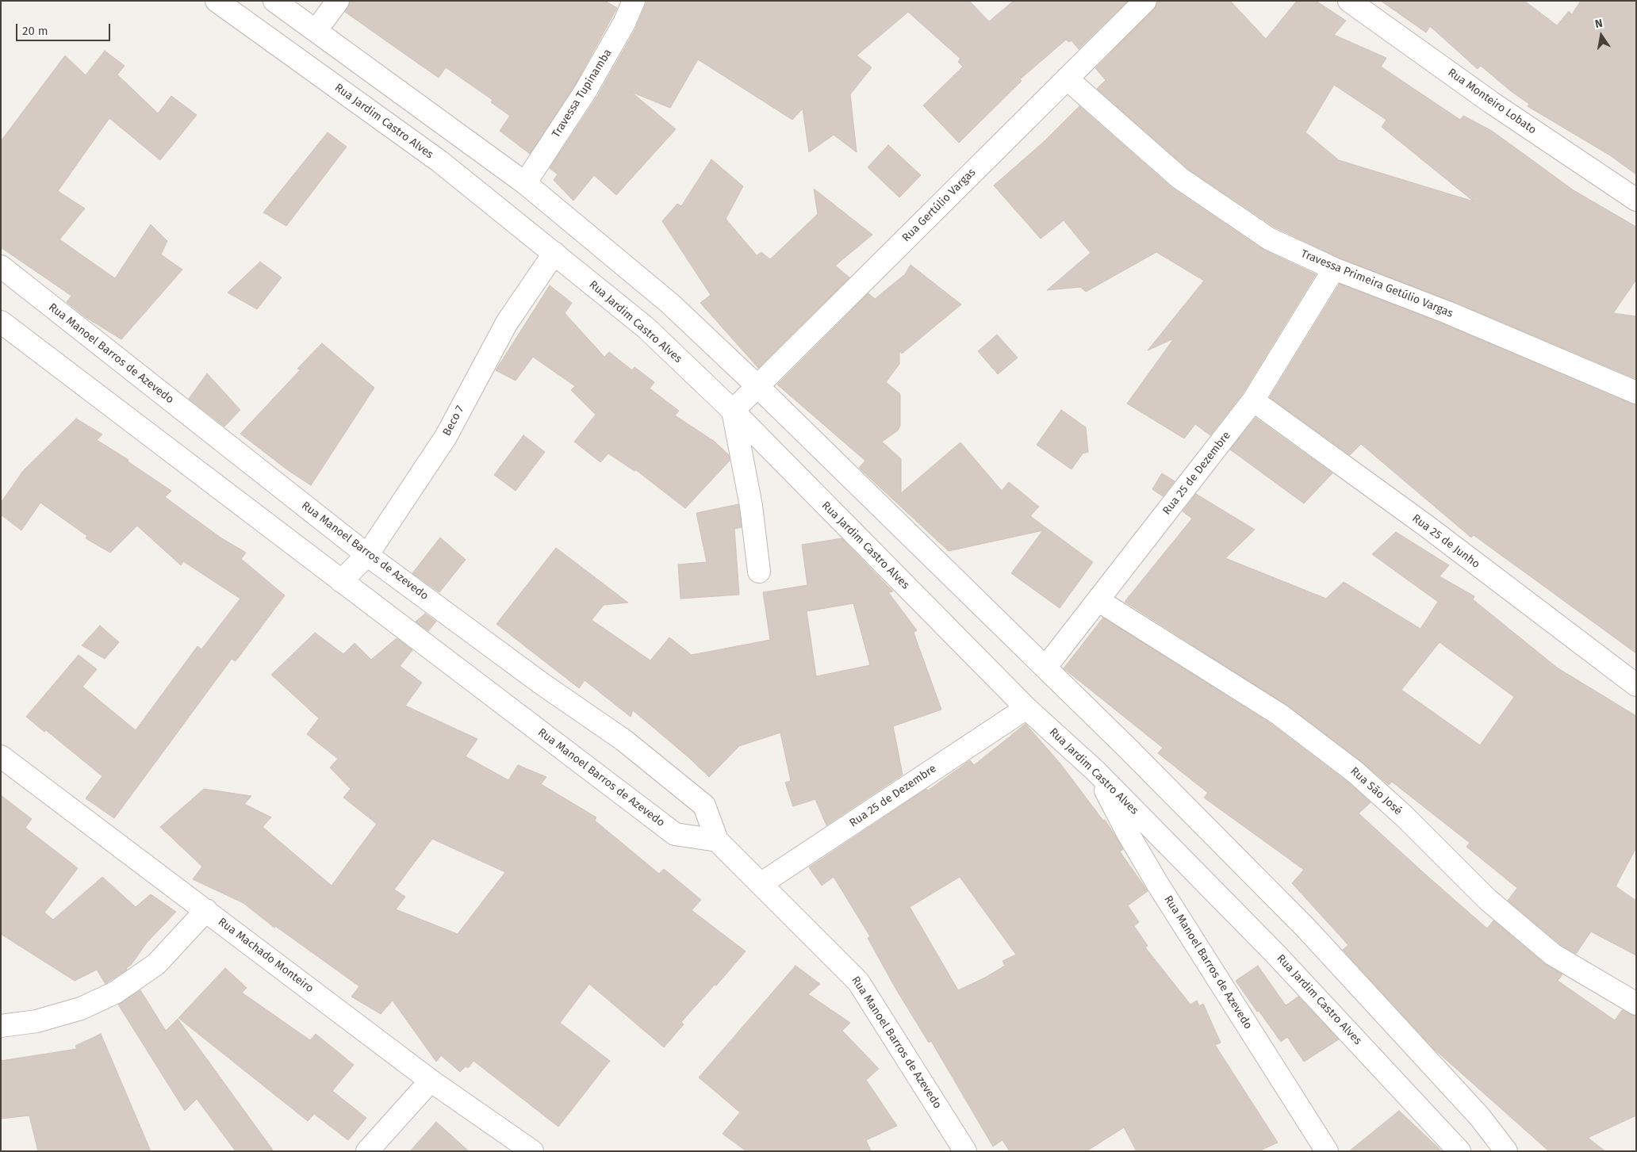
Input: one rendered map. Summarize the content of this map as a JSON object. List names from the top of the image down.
{
  "streets": {
    "street": [
      "Travessa Tupinamba",
      "Rua Monteiro Lobato",
      "Rua Jardim Castro Alves",
      "Rua Gertúlio Vargas",
      "Travessa Primeira Getúlio Vargas",
      "Rua Manoel Barros de Azevedo",
      "Beco 7",
      "Rua 25 de Dezembre",
      "Rua 25 de Junho",
      "Rua São José",
      "Rua Machado Monteiro"
    ]
  },
  "crossings": [
    ["Rua Jardim Castro Alves", "Rua Gertúlio Vargas"],
    ["Rua Jardim Castro Alves", "Rua Manoel Barros de Azevedo"],
    ["Rua Jardim Castro Alves", "Beco 7"],
    ["Rua Jardim Castro Alves", "Rua 25 de Dezembre"],
    ["Rua Gertúlio Vargas", "Travessa Primeira Getúlio Vargas"],
    ["Travessa Primeira Getúlio Vargas", "Rua 25 de Dezembre"],
    ["Rua Manoel Barros de Azevedo", "Beco 7"],
    ["Rua Manoel Barros de Azevedo", "Rua 25 de Dezembre"],
    ["Rua 25 de Dezembre", "Rua 25 de Junho"],
    ["Rua 25 de Dezembre", "Rua São José"]
  ],
  "scale_bar": "20 m",
  "north": "top"
}
